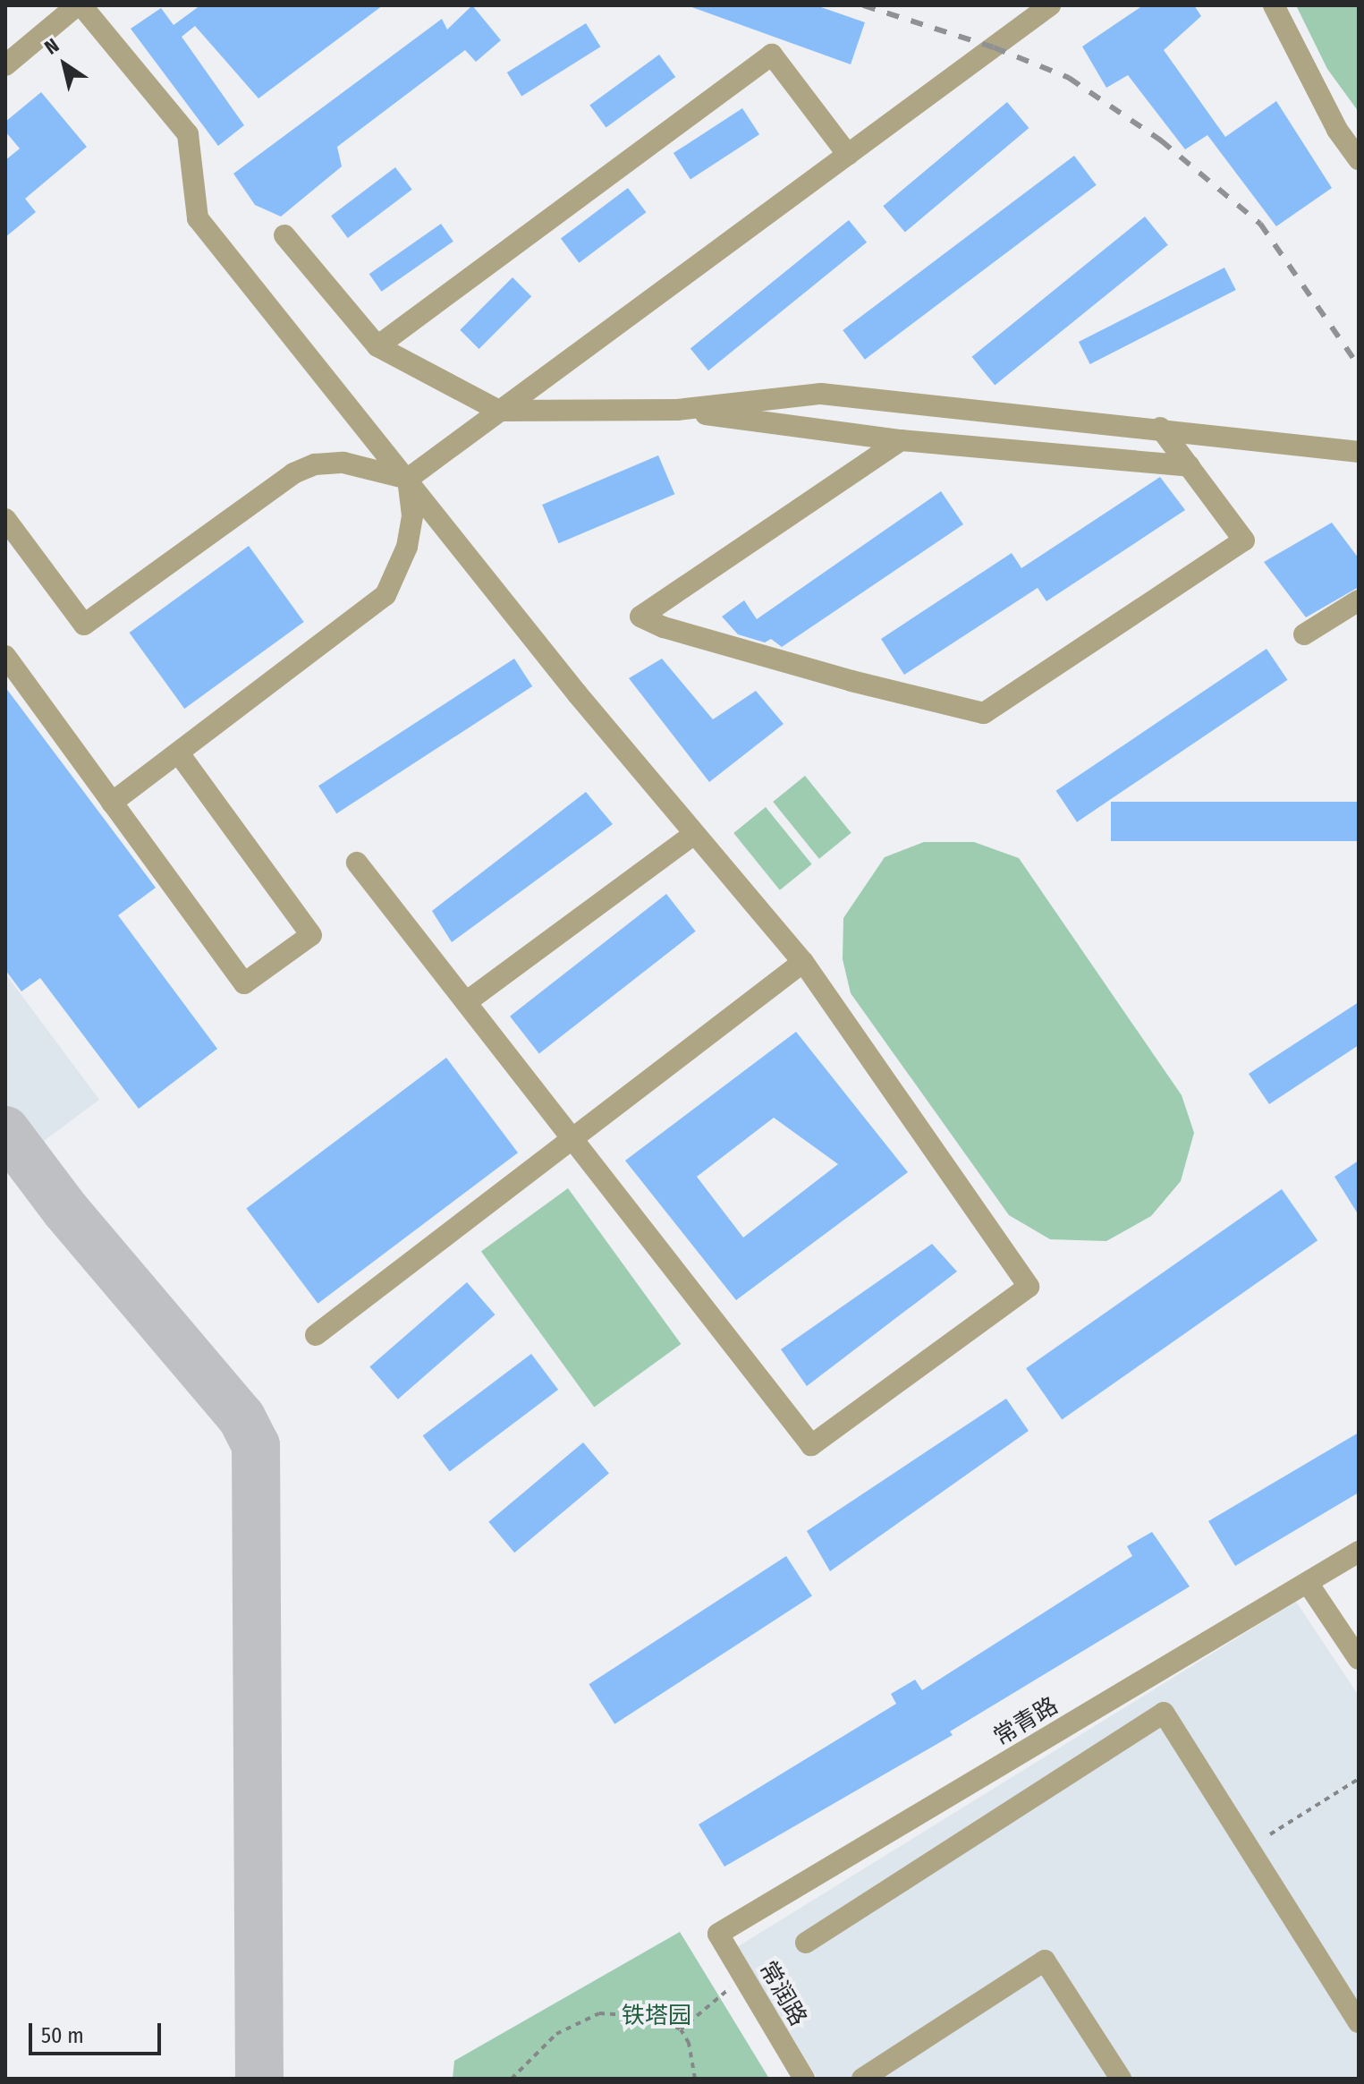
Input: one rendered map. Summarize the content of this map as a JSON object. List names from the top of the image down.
{
  "streets": {
    "street": ["常青路", "常润路"]
  },
  "crossings": [
    ["常青路", "常润路"]
  ],
  "parks": ["铁塔园"],
  "scale_bar": "50 m",
  "north": "top left"
}
